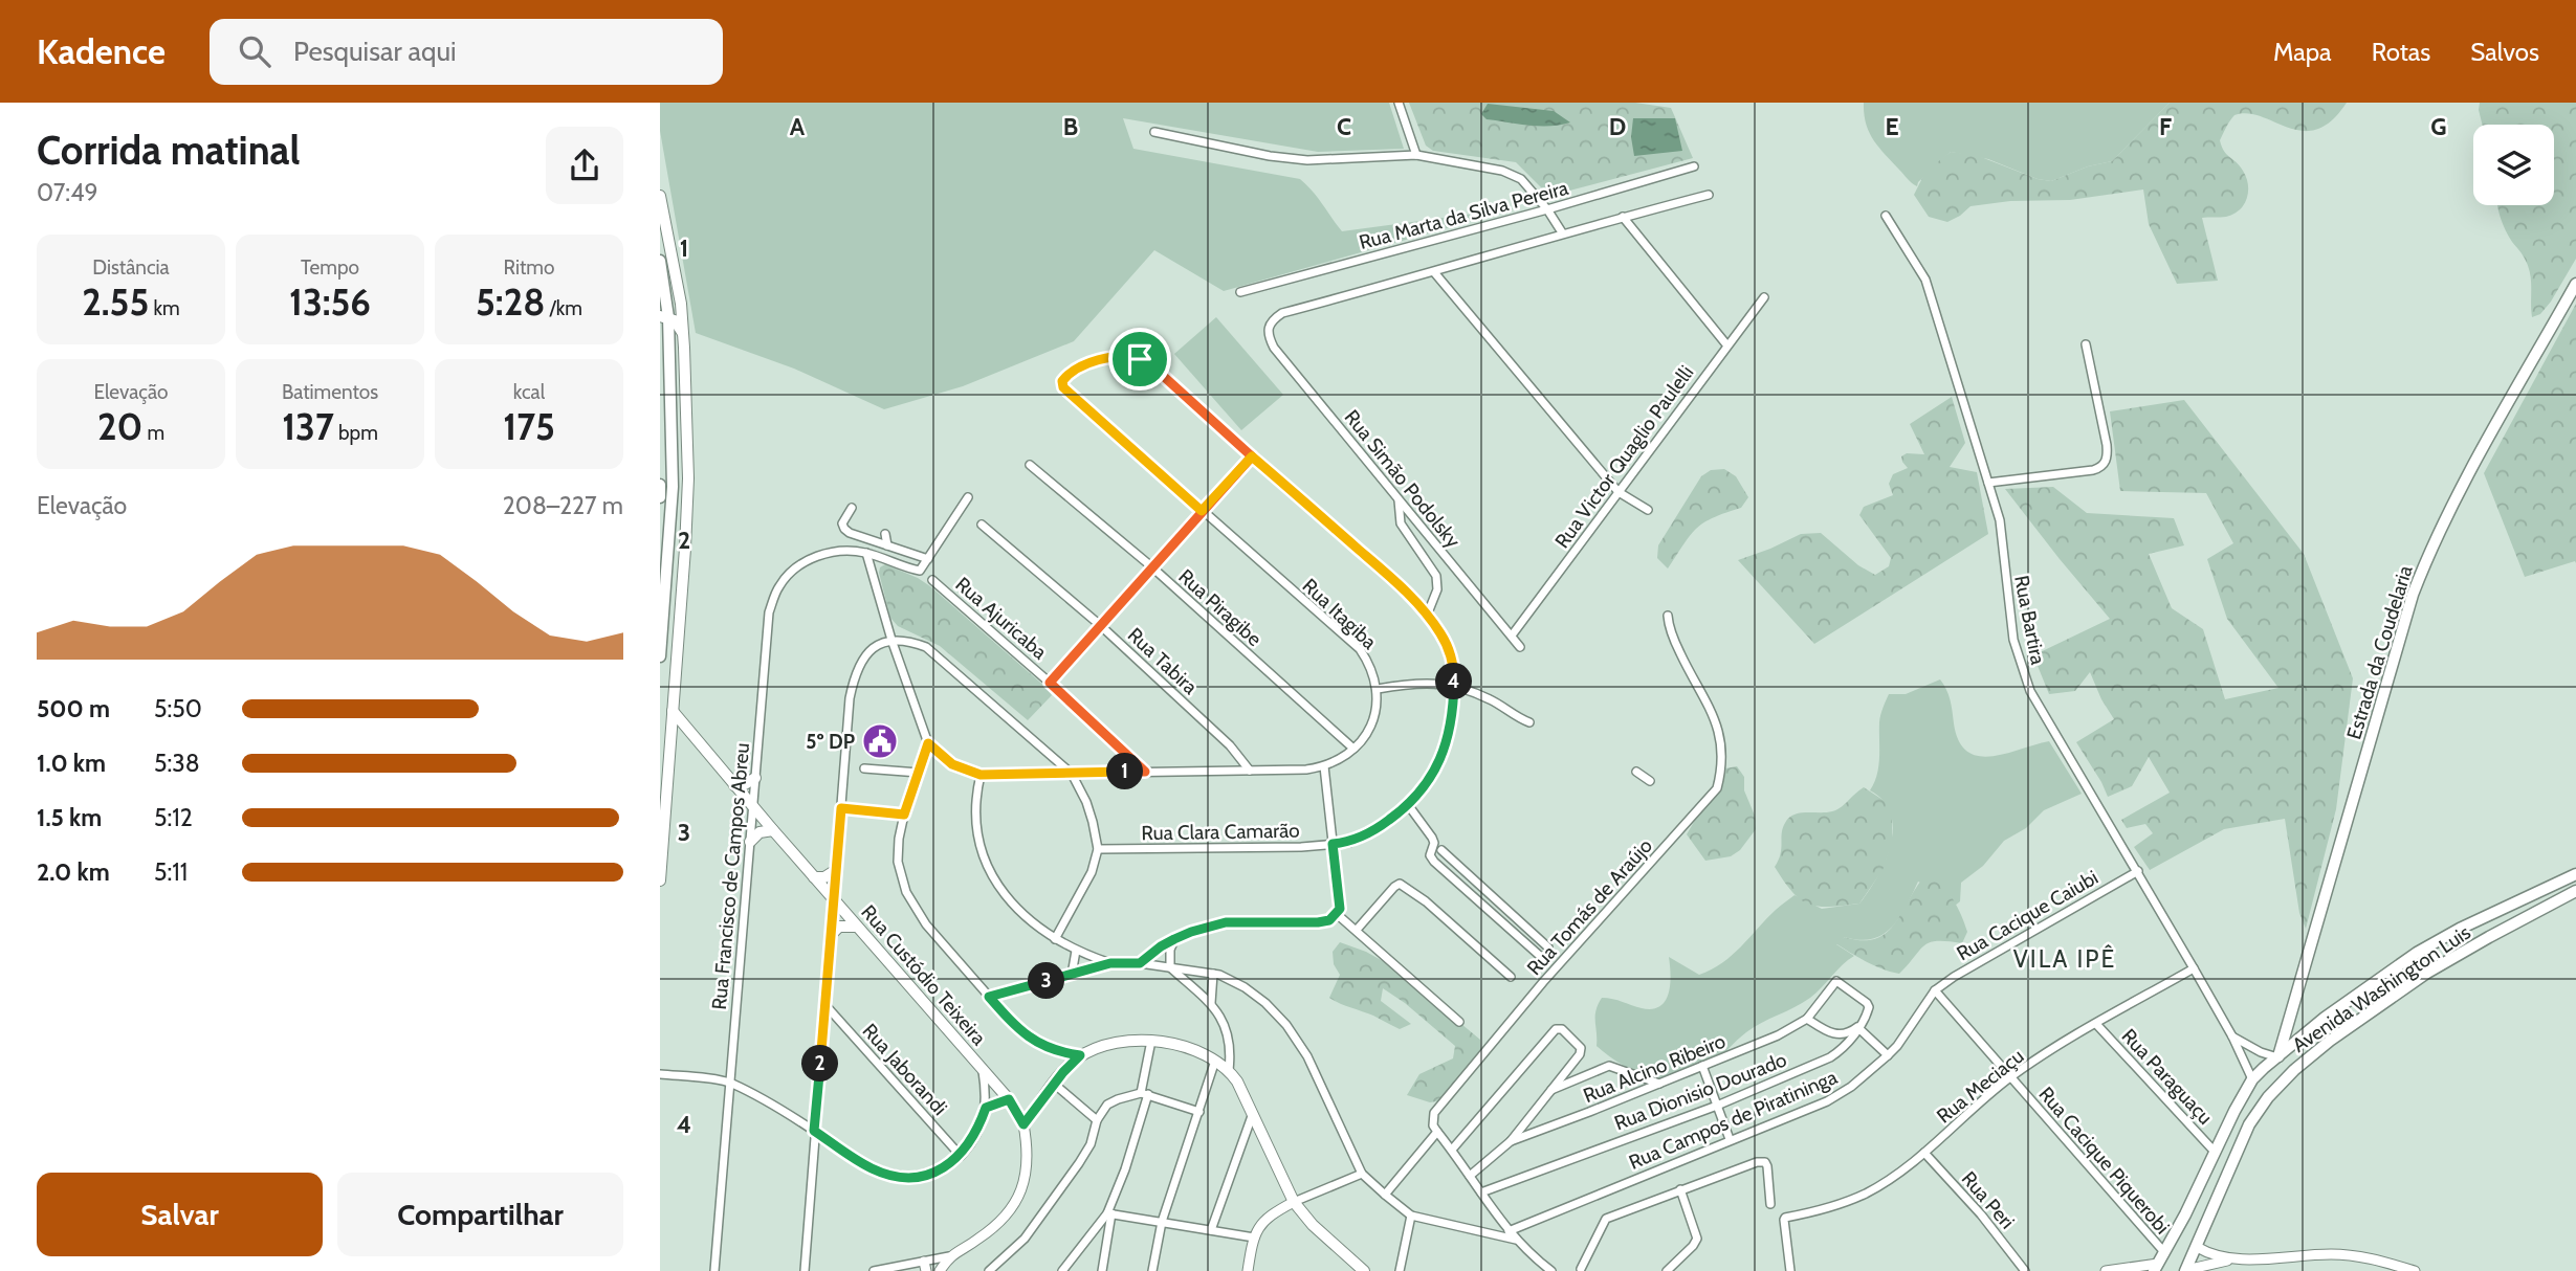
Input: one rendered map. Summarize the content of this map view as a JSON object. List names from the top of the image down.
{
  "streets": {
    "main road": ["Estrada da Coudelaria", "Rua Custódio Teixeira", "Avenida Washington Luis"],
    "street": [
      "Rua Marta da Silva Pereira",
      "Rua Victor Quaglio Paulelli",
      "Rua Simão Podolsky",
      "Rua Piragibe",
      "Rua Itagiba",
      "Rua Ajuricaba",
      "Rua Bartira",
      "Rua Tabira",
      "Rua Clara Camarão",
      "Rua Francisco de Campos Abreu",
      "Rua Tomás de Araújo",
      "Rua Cacique Caiubi",
      "Rua Alcino Ribeiro",
      "Rua Jaborandi",
      "Rua Paraguaçu",
      "Rua Meciaçu",
      "Rua Dionisio Dourado",
      "Rua Campos de Piratininga",
      "Rua Cacique Piquerobi",
      "Rua Peri"
    ]
  },
  "crossings": [
    ["Rua Victor Quaglio Paulelli", "Rua Simão Podolsky"],
    ["Rua Itagiba", "Rua Clara Camarão"],
    ["Rua Bartira", "Rua Cacique Caiubi"],
    ["Rua Bartira", "Avenida Washington Luis"],
    ["Rua Bartira", "Rua Meciaçu"],
    ["Estrada da Coudelaria", "Avenida Washington Luis"],
    ["Rua Francisco de Campos Abreu", "Rua Custódio Teixeira"],
    ["Rua Cacique Caiubi", "Rua Campos de Piratininga"],
    ["Rua Cacique Caiubi", "Rua Cacique Piquerobi"],
    ["Avenida Washington Luis", "Rua Paraguaçu"],
    ["Avenida Washington Luis", "Rua Cacique Piquerobi"],
    ["Rua Alcino Ribeiro", "Rua Dionisio Dourado"],
    ["Rua Paraguaçu", "Rua Meciaçu"],
    ["Rua Meciaçu", "Rua Cacique Piquerobi"],
    ["Rua Meciaçu", "Rua Peri"],
    ["Rua Campos de Piratininga", "Rua Cacique Piquerobi"]
  ],
  "districts": ["VILA IPÊ"],
  "places": {
    "public building": ["5º DP"]
  },
  "page": {
    "header": "Kadence",
    "search": "Pesquisar aqui",
    "nav": ["Mapa", "Rotas", "Salvos"],
    "heading": ["Corrida matinal", "07:49"],
    "stats": [
      ["Distância", "2.55 km"],
      ["Tempo", "13:56"],
      ["Ritmo", "5:28 /km"],
      ["Elevação", "20 m"],
      ["Batimentos", "137 bpm"],
      ["kcal", "175"]
    ],
    "chart": ["Elevação", "208–227 m"],
    "pins": [
      "4",
      "1",
      "3",
      "2"
    ],
    "list": [
      {
        "name": "500 m",
        "note": "5:50"
      },
      {
        "name": "1.0 km",
        "note": "5:38"
      },
      {
        "name": "1.5 km",
        "note": "5:12"
      },
      {
        "name": "2.0 km",
        "note": "5:11"
      }
    ],
    "buttons": ["Salvar", "Compartilhar"]
  },
  "grid": {
    "columns": [
      "A",
      "B",
      "C",
      "D",
      "E",
      "F",
      "G"
    ],
    "rows": [
      "1",
      "2",
      "3",
      "4"
    ]
  }
}
